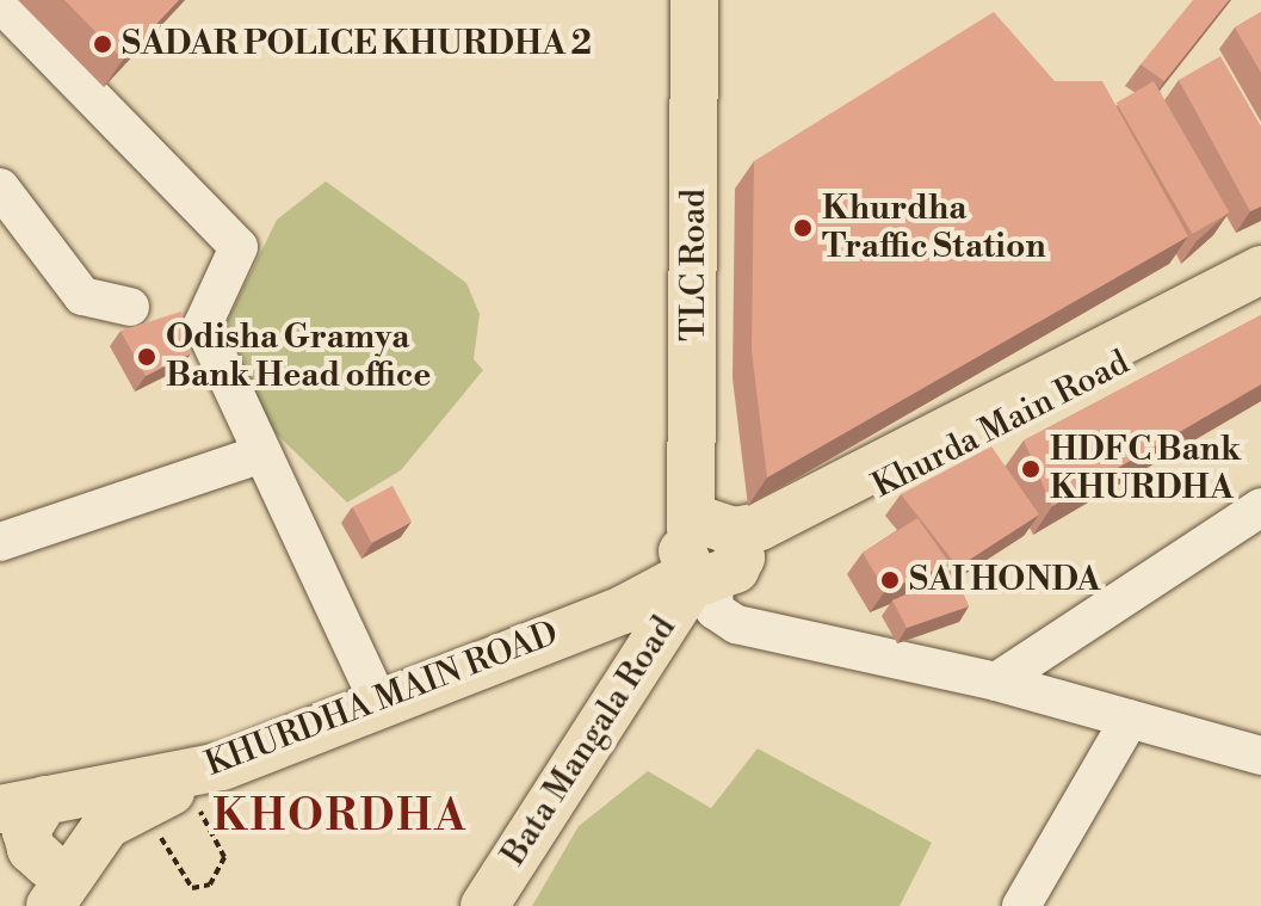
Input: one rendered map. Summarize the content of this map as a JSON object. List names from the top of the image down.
{
  "streets": {
    "main road": [
      "TLC Road",
      "Khurda Main Road",
      "KHURDHA MAIN ROAD",
      "Bata Mangala Road"
    ]
  },
  "crossings": [
    ["TLC Road", "Khurda Main Road"],
    ["TLC Road", "KHURDHA MAIN ROAD"],
    ["TLC Road", "Bata Mangala Road"],
    ["Khurda Main Road", "KHURDHA MAIN ROAD"],
    ["Khurda Main Road", "Bata Mangala Road"],
    ["KHURDHA MAIN ROAD", "Bata Mangala Road"]
  ],
  "districts": ["KHORDHA"],
  "places": [
    "SADAR POLICE KHURDHA 2",
    "Khurdha Traffic Station",
    "Odisha Gramya Bank Head office",
    "HDFC Bank KHURDHA",
    "SAI HONDA"
  ]
}
